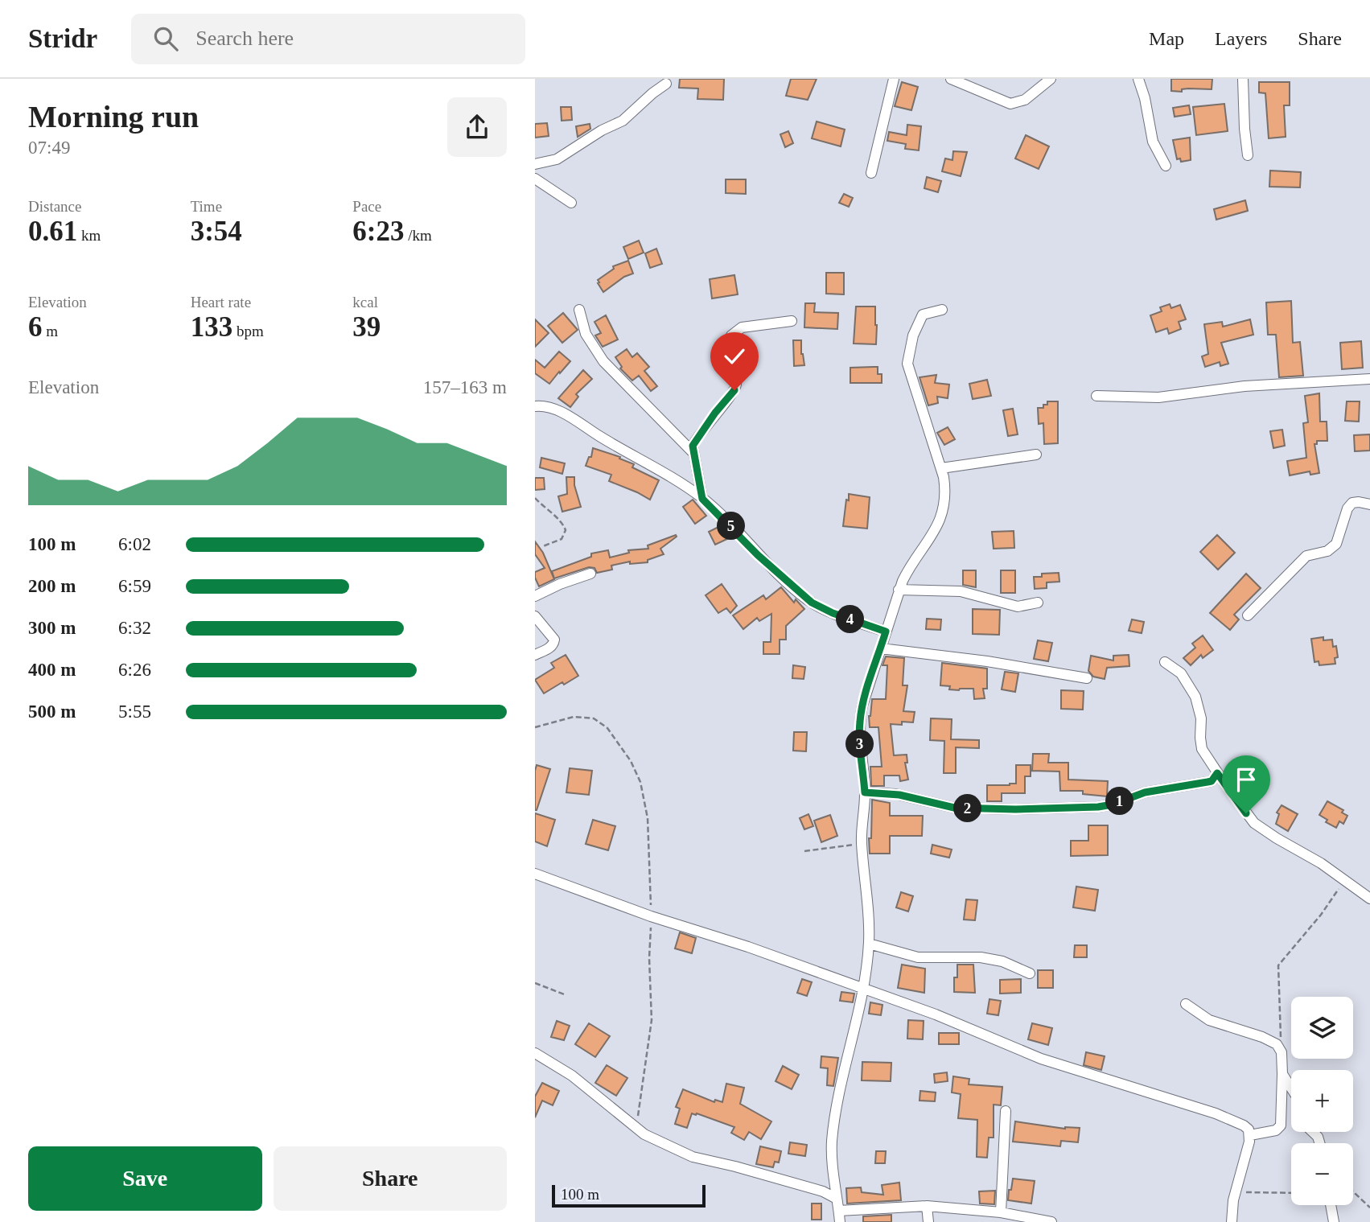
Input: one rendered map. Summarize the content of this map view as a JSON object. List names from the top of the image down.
{
  "scale_bar": "100 m",
  "page": {
    "header": "Stridr",
    "search": "Search here",
    "nav": ["Map", "Layers", "Share"],
    "heading": ["Morning run", "07:49"],
    "stats": [
      ["Distance", "0.61 km"],
      ["Time", "3:54"],
      ["Pace", "6:23 /km"],
      ["Elevation", "6 m"],
      ["Heart rate", "133 bpm"],
      ["kcal", "39"]
    ],
    "chart": ["Elevation", "157–163 m"],
    "pins": [
      "5",
      "4",
      "3",
      "1",
      "2"
    ],
    "list": [
      {
        "name": "100 m",
        "note": "6:02"
      },
      {
        "name": "200 m",
        "note": "6:59"
      },
      {
        "name": "300 m",
        "note": "6:32"
      },
      {
        "name": "400 m",
        "note": "6:26"
      },
      {
        "name": "500 m",
        "note": "5:55"
      }
    ],
    "map_buttons": ["+", "−"],
    "buttons": ["Save", "Share"],
    "scale": "100 m"
  }
}
